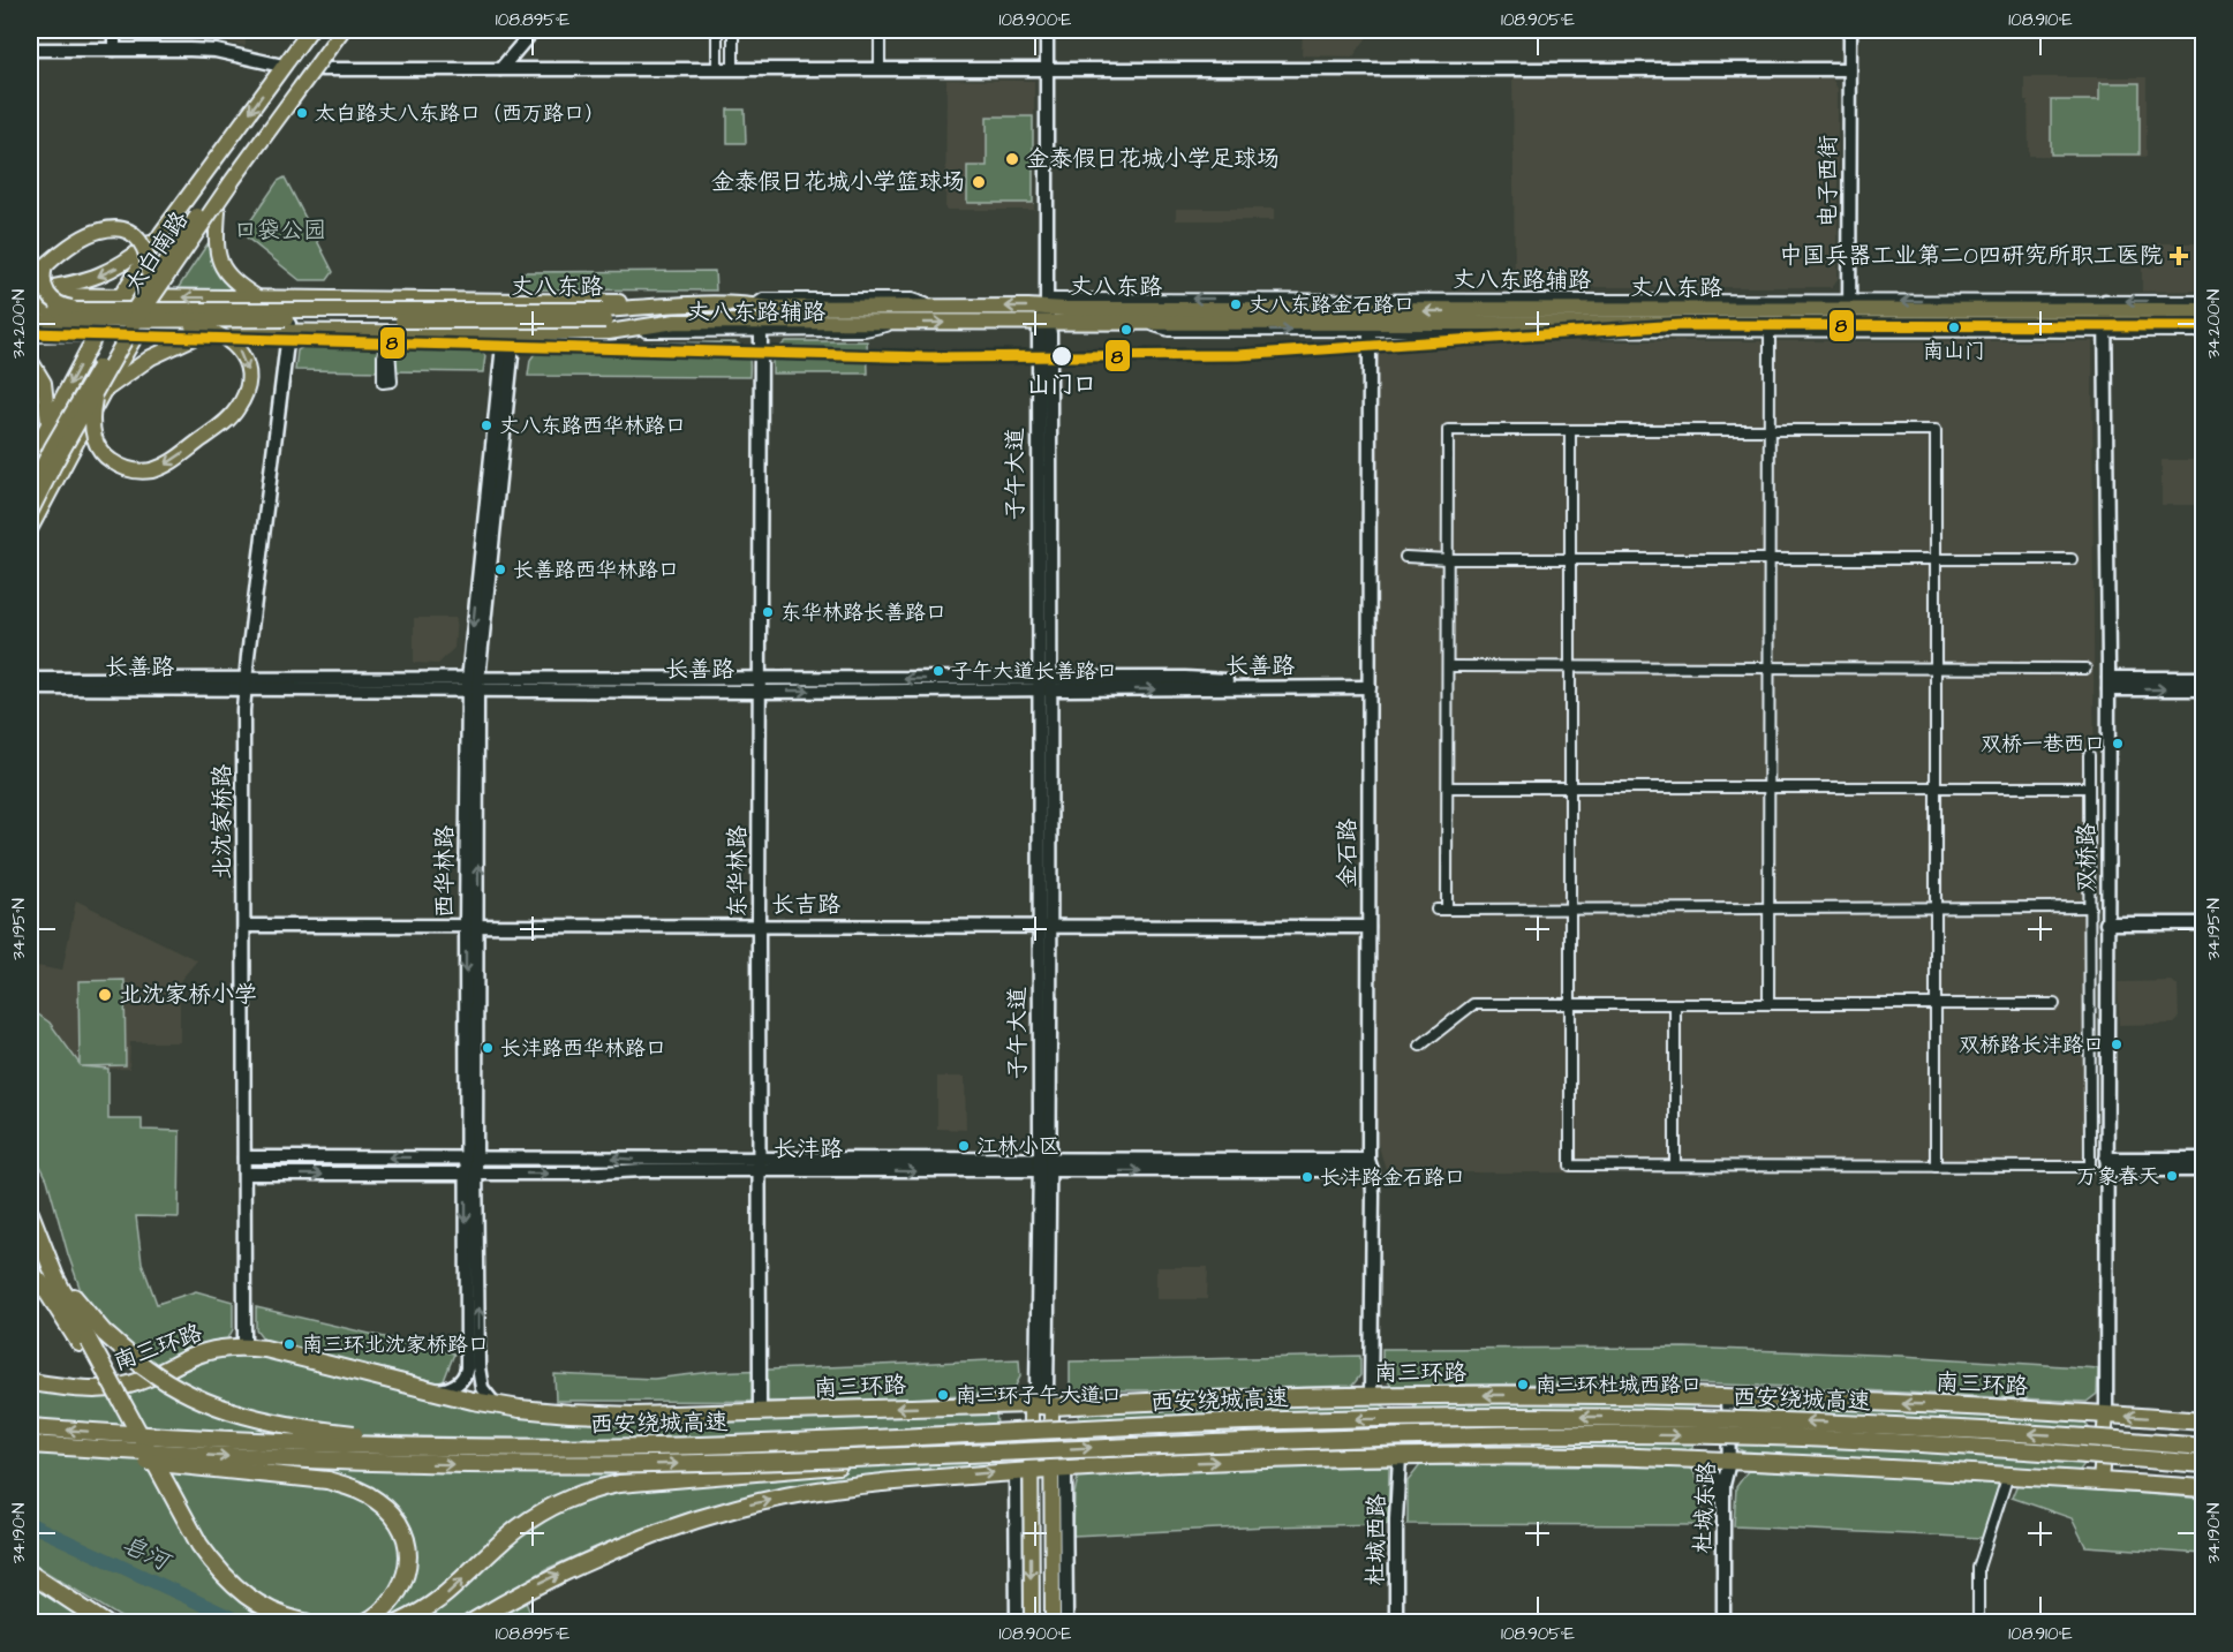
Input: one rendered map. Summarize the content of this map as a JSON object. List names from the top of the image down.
{
  "streets": {
    "highway": ["南三环路", "西安绕城高速"],
    "main road": ["太白南路", "丈八东路", "子午大道"],
    "street": [
      "电子西街",
      "丈八东路辅路",
      "长善路",
      "北沈家桥路",
      "金石路",
      "双桥路",
      "西华林路",
      "东华林路",
      "长吉路",
      "长沣路",
      "杜城东路",
      "杜城西路"
    ]
  },
  "crossings": [
    ["电子西街", "丈八东路辅路"],
    ["电子西街", "丈八东路"],
    ["太白南路", "丈八东路"],
    ["丈八东路辅路", "丈八东路"],
    ["丈八东路辅路", "子午大道"],
    ["丈八东路辅路", "双桥路"],
    ["丈八东路辅路", "东华林路"],
    ["丈八东路", "子午大道"],
    ["丈八东路", "北沈家桥路"],
    ["丈八东路", "金石路"],
    ["丈八东路", "双桥路"],
    ["丈八东路", "西华林路"],
    ["丈八东路", "东华林路"],
    ["子午大道", "长善路"],
    ["子午大道", "长吉路"],
    ["子午大道", "长沣路"],
    ["子午大道", "南三环路"],
    ["长善路", "北沈家桥路"],
    ["长善路", "金石路"],
    ["长善路", "西华林路"],
    ["长善路", "东华林路"],
    ["北沈家桥路", "长吉路"],
    ["北沈家桥路", "长沣路"],
    ["北沈家桥路", "南三环路"],
    ["金石路", "长吉路"],
    ["金石路", "长沣路"],
    ["金石路", "南三环路"],
    ["双桥路", "南三环路"],
    ["西华林路", "长吉路"],
    ["西华林路", "长沣路"],
    ["西华林路", "南三环路"],
    ["东华林路", "长吉路"],
    ["东华林路", "长沣路"],
    ["东华林路", "南三环路"],
    ["南三环路", "杜城东路"]
  ],
  "one_way": ["丈八东路辅路"],
  "water": ["皂河"],
  "parks": ["口袋公园"],
  "places": {
    "other": [
      "太白路丈八东路口（西万路口）",
      "金泰假日花城小学足球场",
      "金泰假日花城小学篮球场",
      "丈八东路金石路口",
      "南山门",
      "山门口",
      "丈八东路西华林路口",
      "长善路西华林路口",
      "东华林路长善路口",
      "子午大道长善路口",
      "双桥一巷西口",
      "北沈家桥小学",
      "双桥路长沣路口",
      "长沣路西华林路口",
      "江林小区",
      "万象春天",
      "长沣路金石路口",
      "南三环北沈家桥路口",
      "南三环杜城西路口",
      "南三环子午大道口"
    ],
    "health": ["中国兵器工业第二0四研究所职工医院"]
  },
  "lines": ["transit line 8"],
  "coordinates": [
    "108.895°E",
    "108.900°E",
    "108.905°E",
    "108.910°E",
    "34.200°N",
    "34.195°N",
    "34.190°N"
  ]
}
